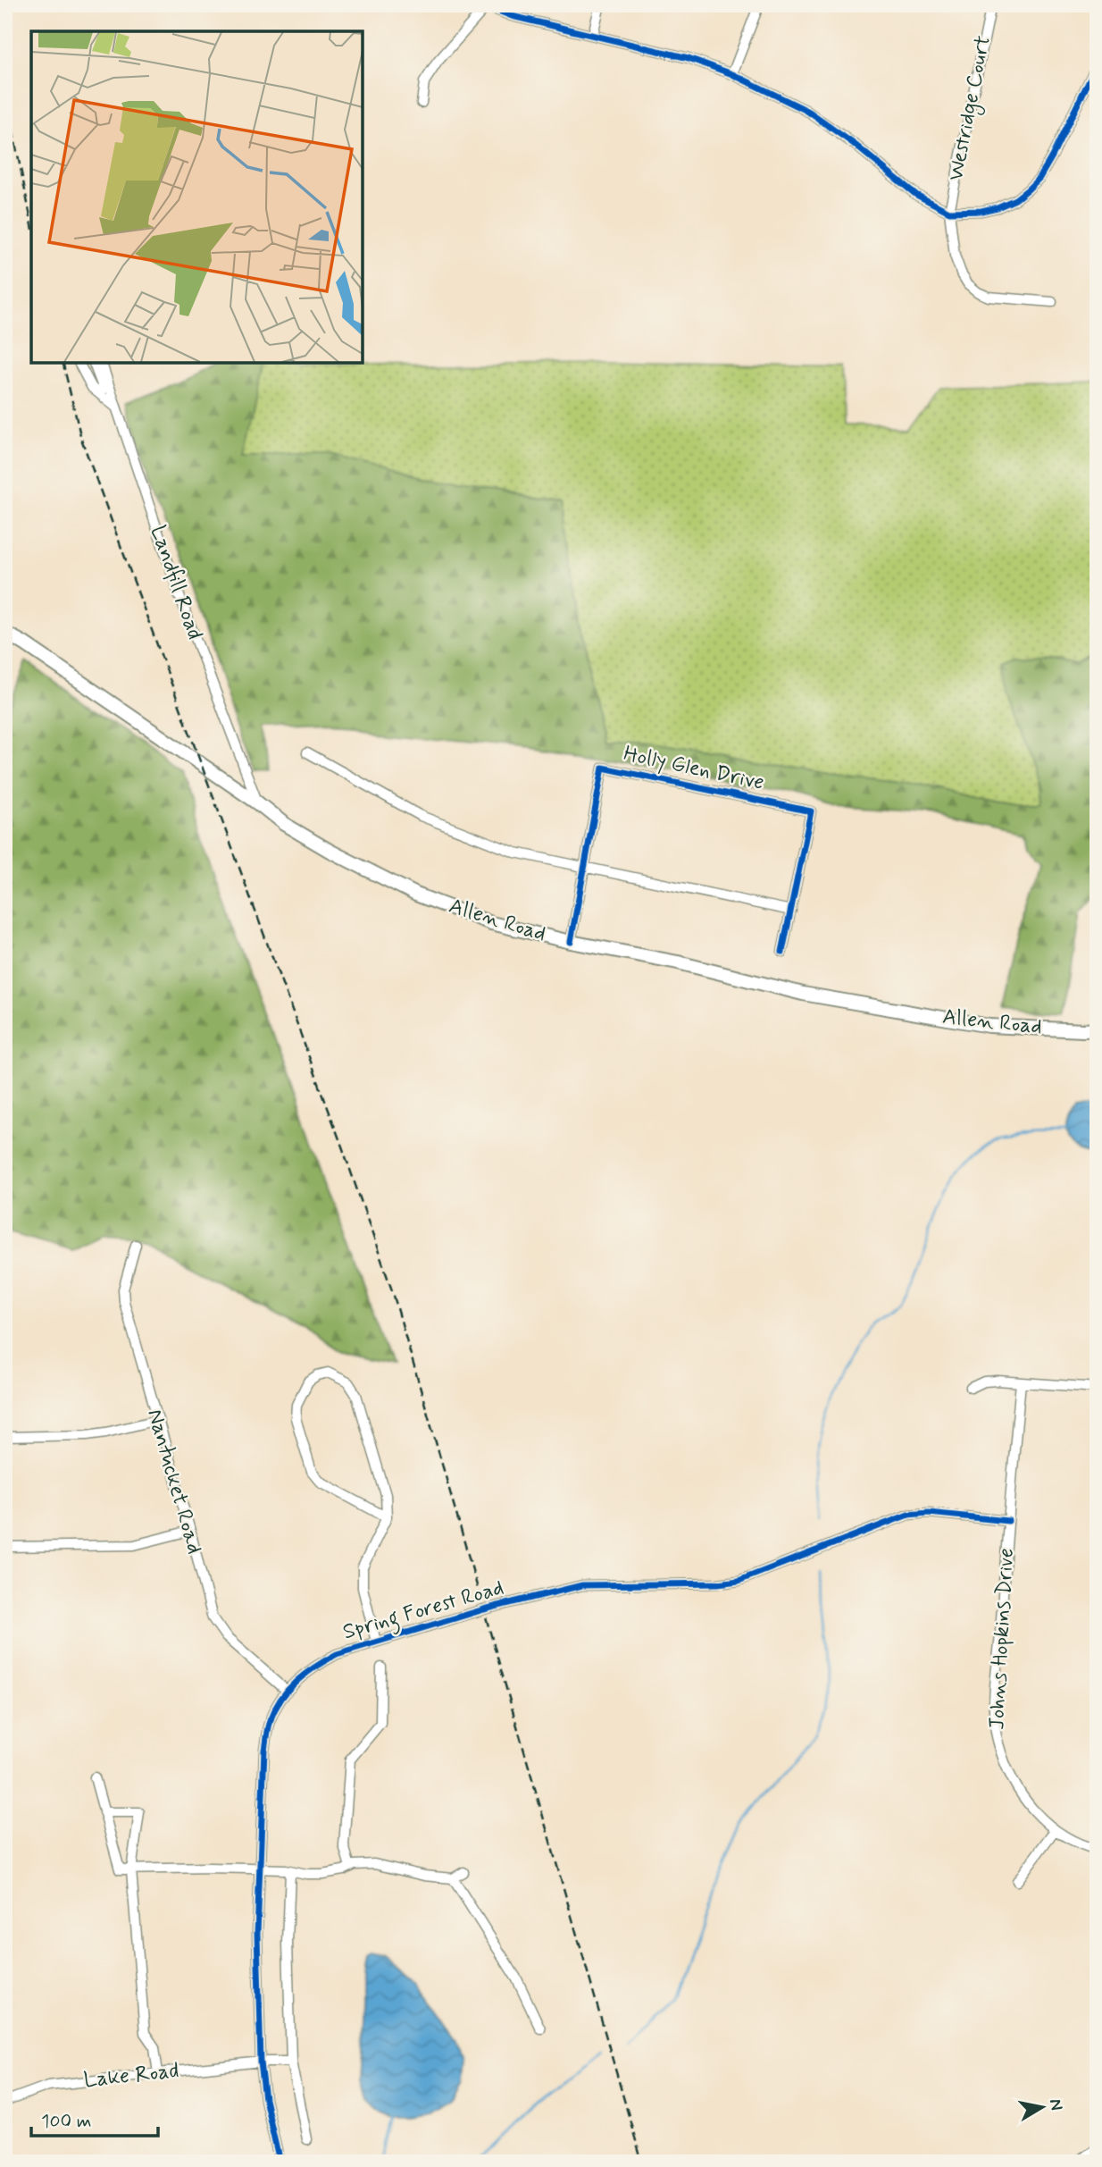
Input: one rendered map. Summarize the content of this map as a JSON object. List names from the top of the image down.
{
  "streets": {
    "main road": ["Allen Road"],
    "street": [
      "Westridge Court",
      "Landfill Road",
      "Holly Glen Drive",
      "Nantucket Road",
      "Spring Forest Road",
      "Johns Hopkins Drive",
      "Lake Road"
    ]
  },
  "crossings": [
    ["Landfill Road", "Allen Road"],
    ["Holly Glen Drive", "Allen Road"],
    ["Nantucket Road", "Spring Forest Road"],
    ["Spring Forest Road", "Johns Hopkins Drive"],
    ["Spring Forest Road", "Lake Road"]
  ],
  "scale_bar": "100 m",
  "north": "right"
}
